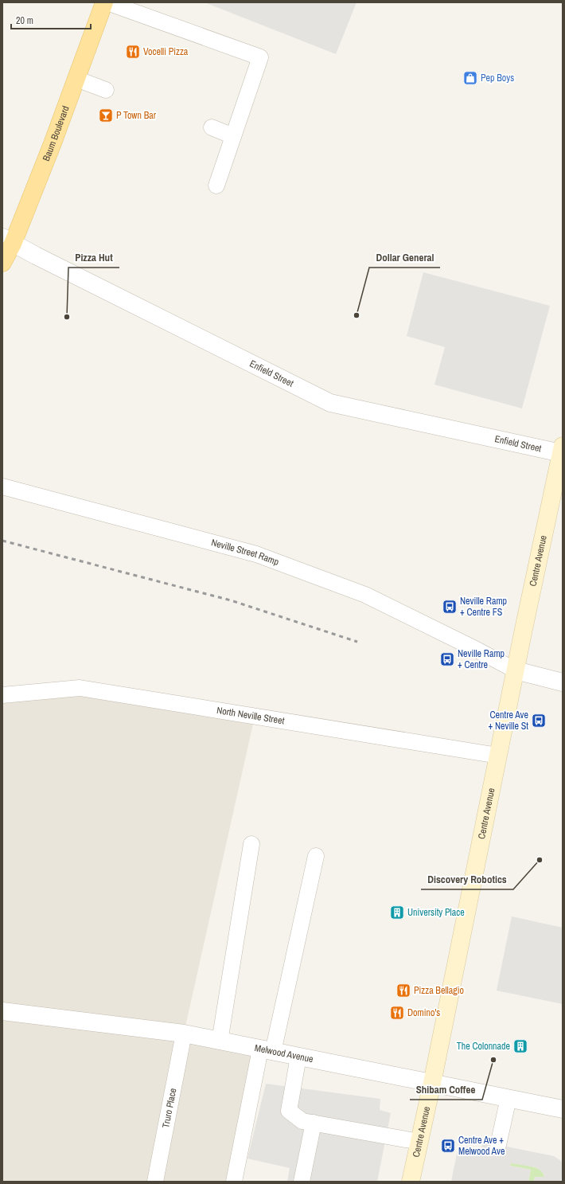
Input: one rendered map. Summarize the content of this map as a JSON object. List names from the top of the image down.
{
  "streets": {
    "main road": ["Baum Boulevard", "Centre Avenue"],
    "street": ["Enfield Street", "Melwood Avenue"],
    "lane": ["Neville Street Ramp", "North Neville Street", "Truro Place"]
  },
  "crossings": [
    ["Baum Boulevard", "Enfield Street"],
    ["Enfield Street", "Centre Avenue"],
    ["Neville Street Ramp", "Centre Avenue"],
    ["Centre Avenue", "North Neville Street"],
    ["Centre Avenue", "Melwood Avenue"],
    ["Melwood Avenue", "Truro Place"]
  ],
  "places": {
    "restaurant": ["Vocelli Pizza", "Pizza Bellagio", "Domino's"],
    "shop": ["Pep Boys"],
    "bar": ["P Town Bar"],
    "other": [
      "Dollar General",
      "Pizza Hut",
      "Discovery Robotics",
      "Shibam Coffee"
    ],
    "bus stop": [
      "Neville Ramp + Centre FS",
      "Neville Ramp + Centre",
      "Centre Ave + Neville St",
      "Centre Ave + Melwood Ave"
    ],
    "building": ["University Place", "The Colonnade"]
  },
  "scale_bar": "20 m"
}
